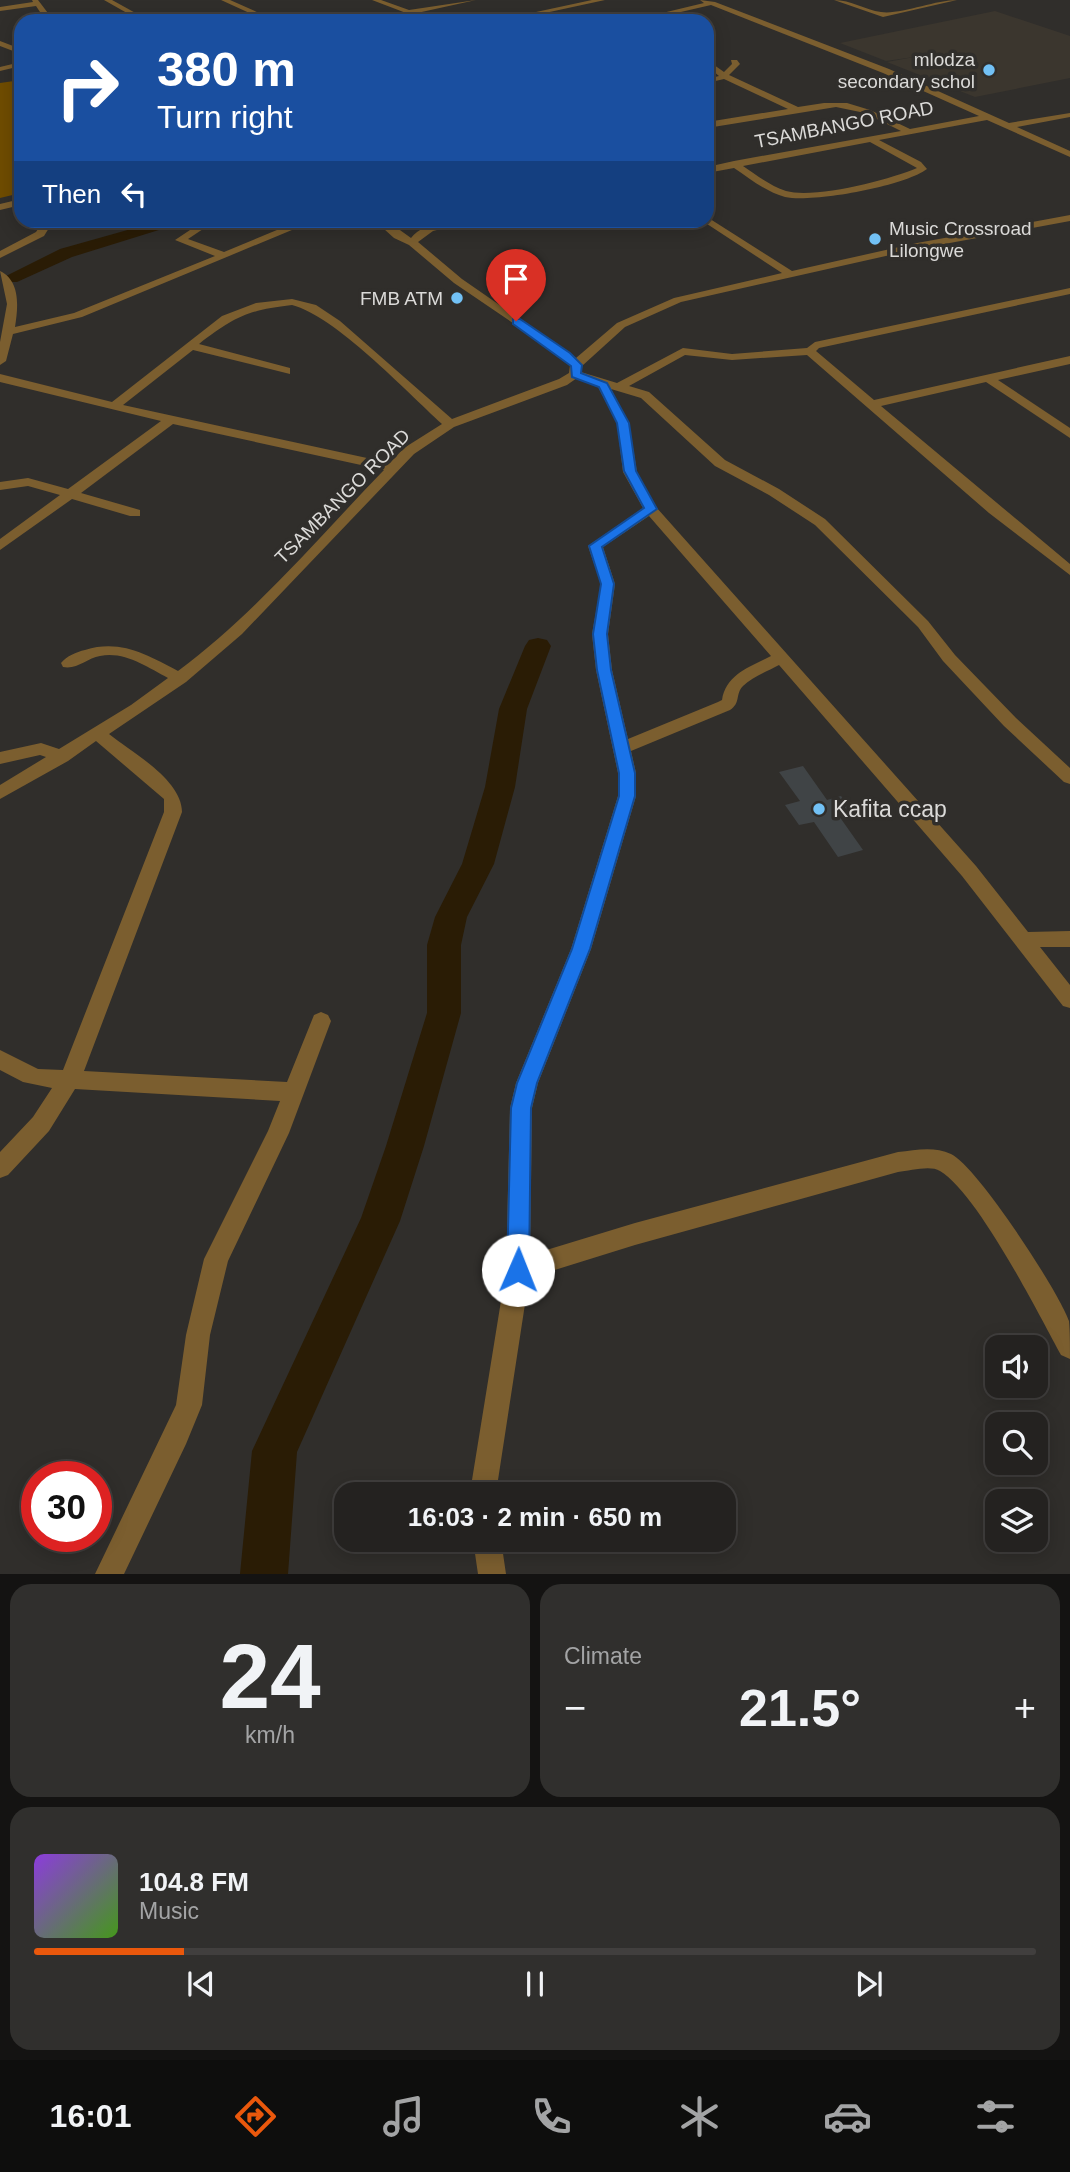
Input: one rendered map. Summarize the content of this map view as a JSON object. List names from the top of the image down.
{
  "streets": {
    "street": ["TSAMBANGO ROAD"]
  },
  "places": [
    "mlodza secondary schol",
    "Music Crossroad Lilongwe",
    "FMB ATM",
    "Kafita ccap"
  ],
  "page": {
    "turn": ["380 m", "Turn right"],
    "then": "Then",
    "limit": "30",
    "trip": "16:03 · 2 min · 650 m",
    "tile": [
      ["24", "km/h"],
      "Climate"
    ],
    "heat": ["−", "21.5°", "+"],
    "song": ["104.8 FM", "Music"],
    "tabs": "16:01"
  }
}
